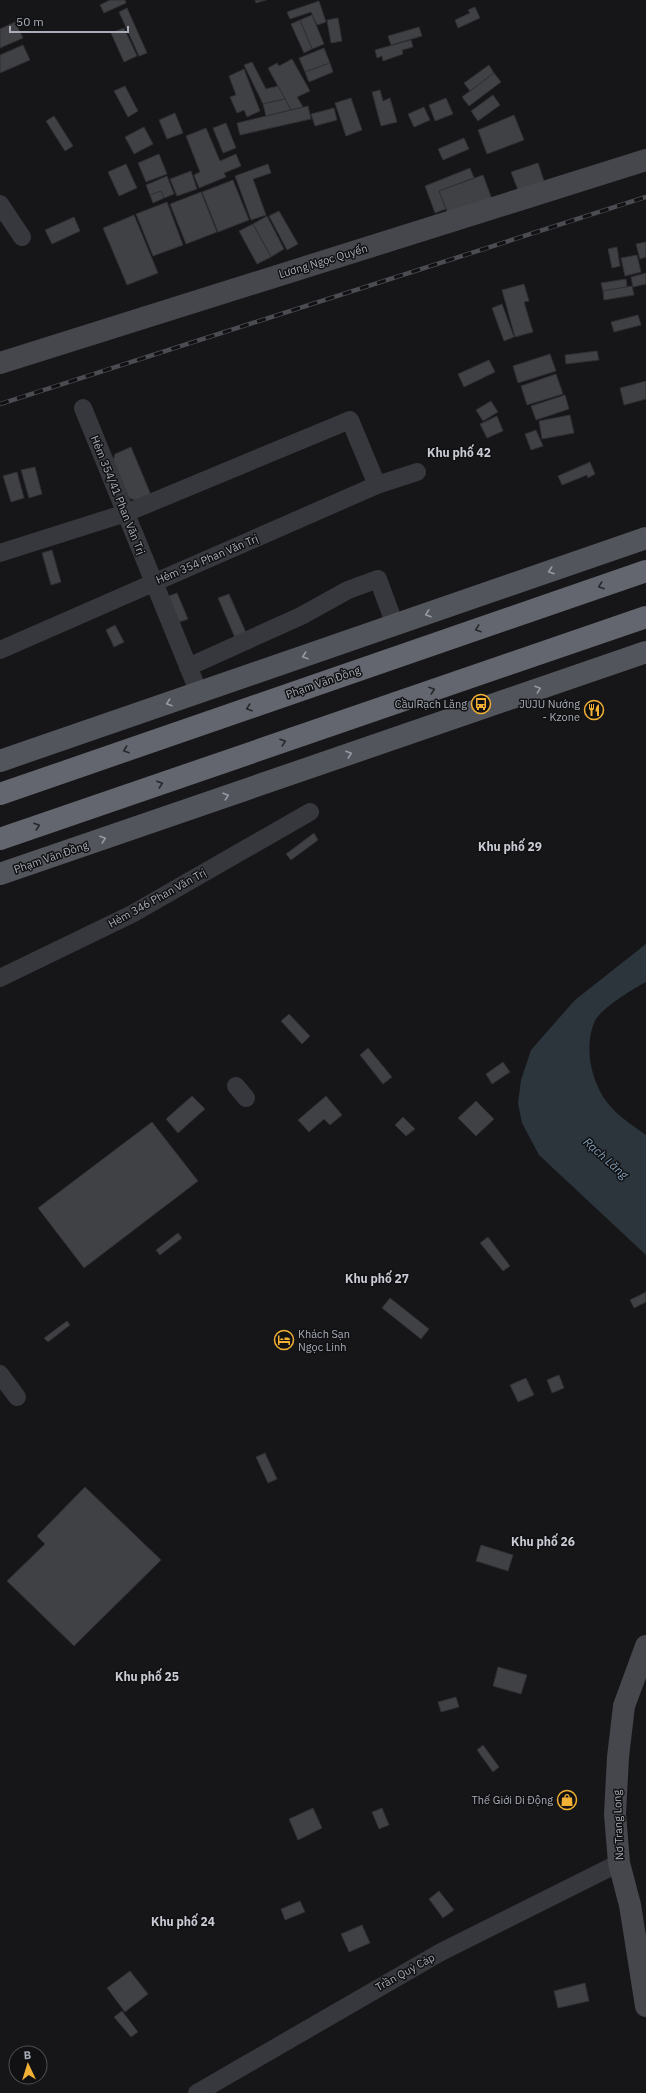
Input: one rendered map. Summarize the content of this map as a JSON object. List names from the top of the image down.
{
  "streets": {
    "highway": ["Phạm Văn Đồng"],
    "street": [
      "Lương Ngọc Quyến",
      "Hẻm 354/41 Phan Văn Trị",
      "Hẻm 354 Phan Văn Trị",
      "Hẻm 346 Phan Văn Trị",
      "Nơ Trang Long",
      "Trần Quý Cáp"
    ]
  },
  "crossings": [
    ["Hẻm 354/41 Phan Văn Trị", "Hẻm 354 Phan Văn Trị"],
    ["Nơ Trang Long", "Trần Quý Cáp"]
  ],
  "districts": [
    "Khu phố 42",
    "Khu phố 29",
    "Khu phố 27",
    "Khu phố 26",
    "Khu phố 25",
    "Khu phố 24"
  ],
  "water": ["Rạch Lăng"],
  "places": {
    "bus stop": ["Cầu Rạch Lăng"],
    "restaurant": ["JUJU Nướng - Kzone"],
    "hotel": ["Khách Sạn Ngọc Linh"],
    "shop": ["Thế Giới Di Động"]
  },
  "scale_bar": "50 m",
  "north": "top"
}
